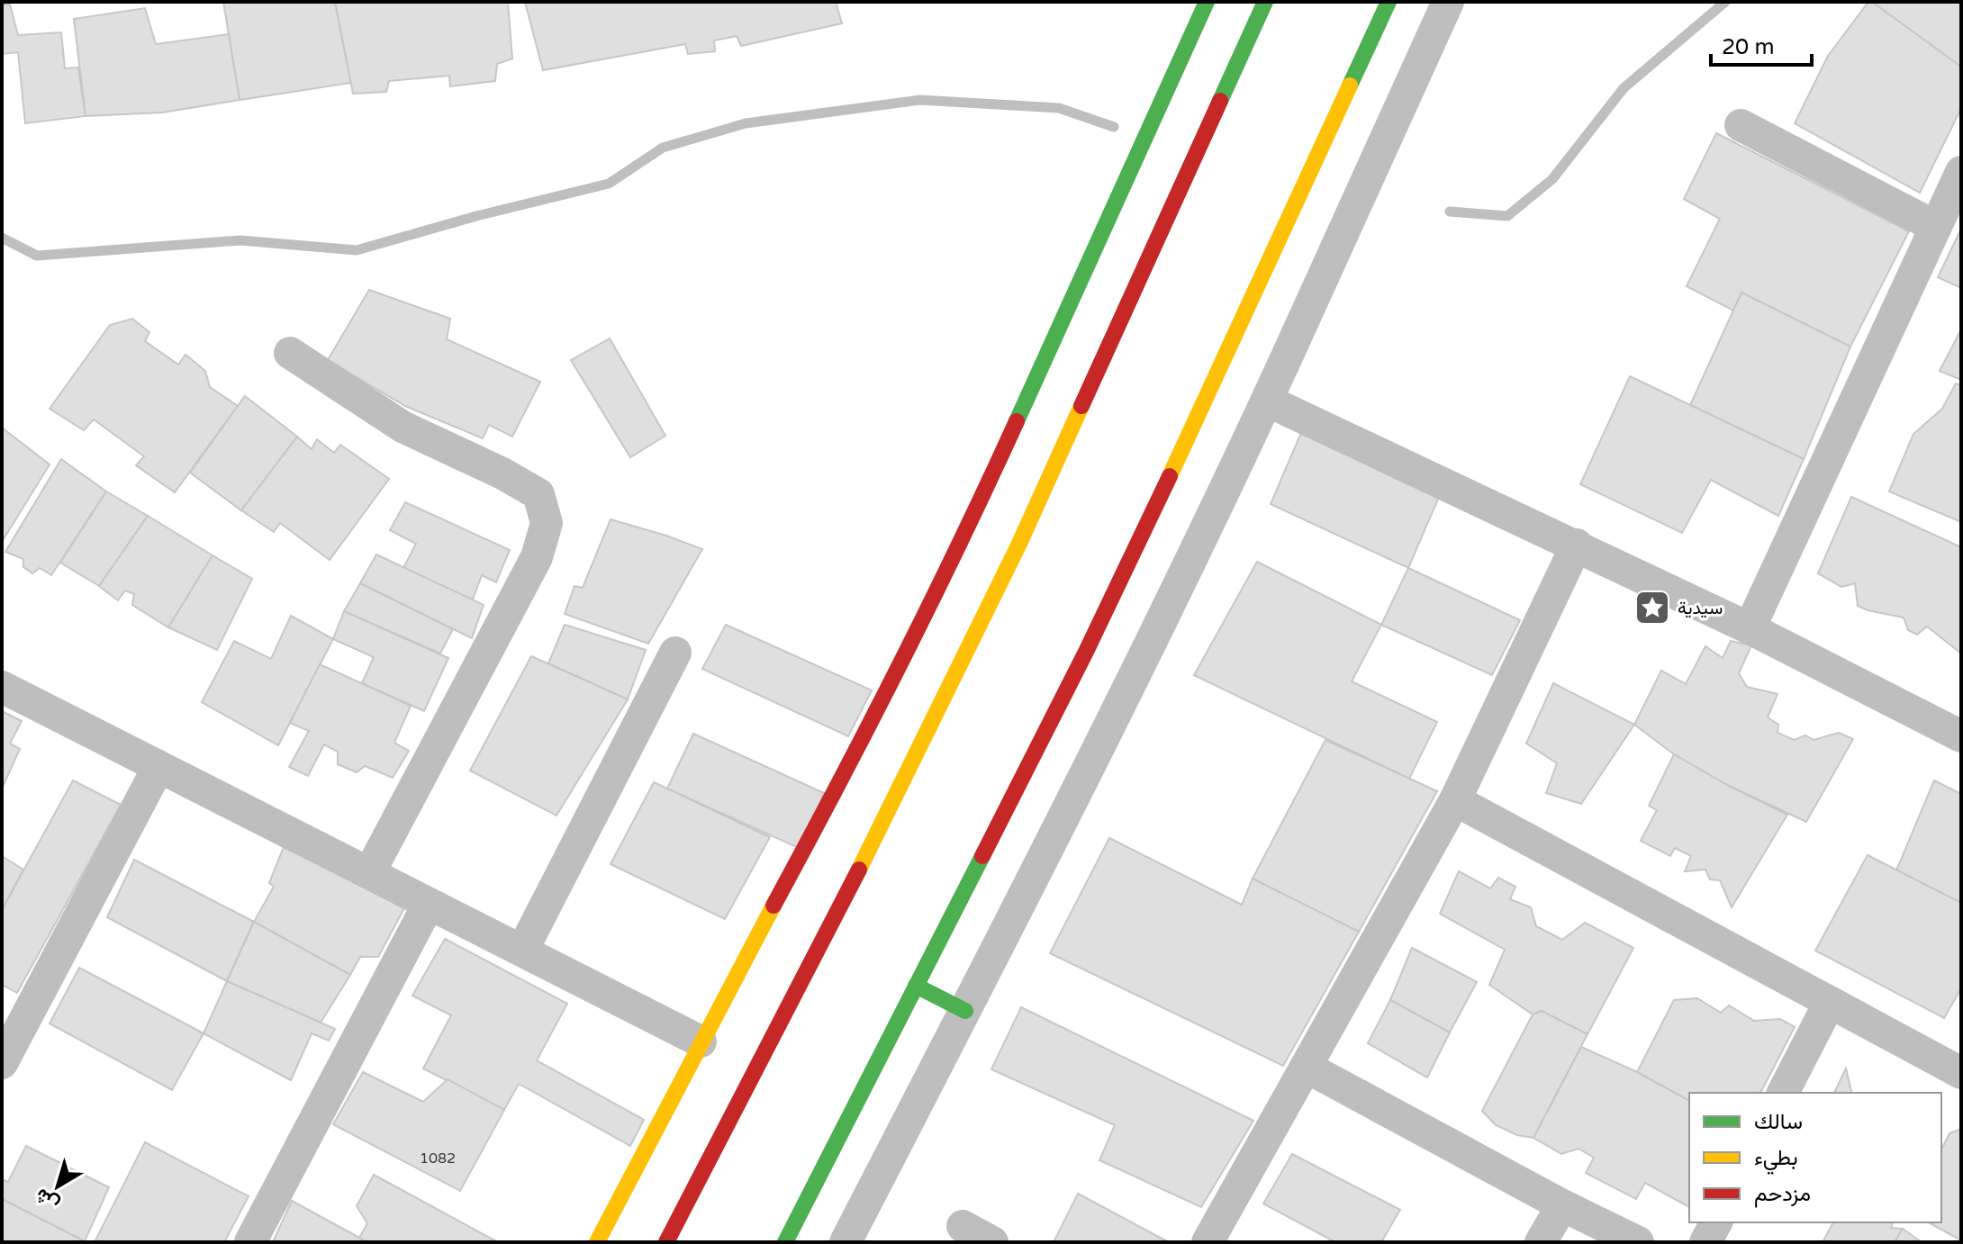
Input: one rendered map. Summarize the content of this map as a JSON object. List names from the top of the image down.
{
  "places": {
    "place": ["سيدية"]
  },
  "house_numbers": ["1082"],
  "legend": ["سالك", "بطيء", "مزدحم"],
  "scale_bar": "20 m",
  "north": "bottom left"
}
